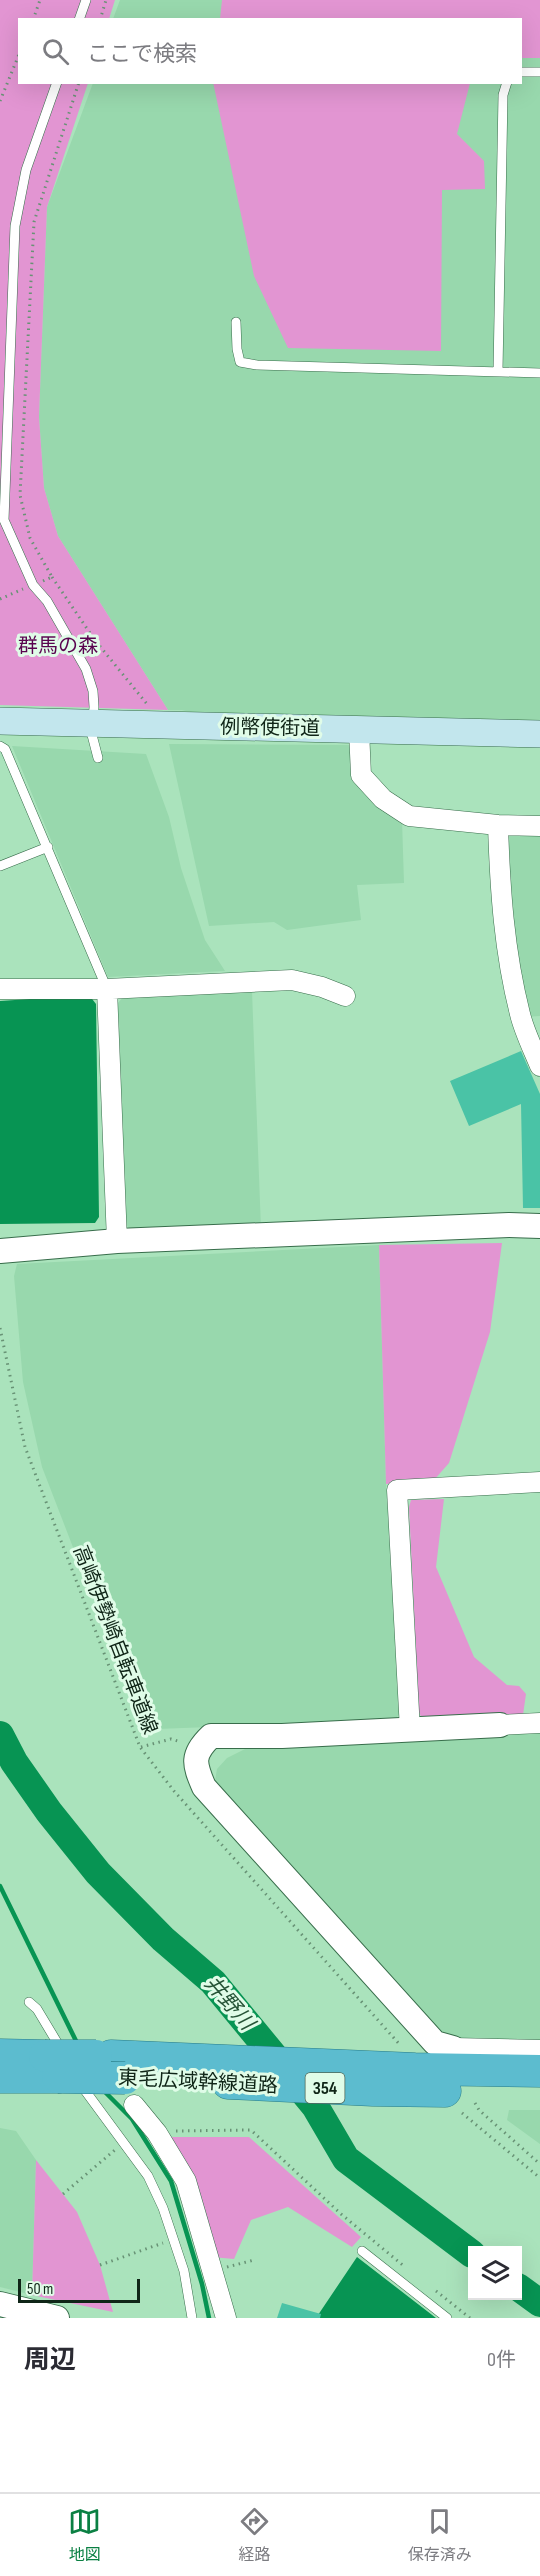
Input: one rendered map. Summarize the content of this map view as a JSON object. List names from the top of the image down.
{
  "streets": {
    "highway": ["東毛広域幹線道路", "354"],
    "main road": ["例幣使街道"],
    "path": ["高崎伊勢崎自転車道線"]
  },
  "crossings": [
    ["高崎伊勢崎自転車道線", "東毛広域幹線道路"]
  ],
  "water": ["井野川"],
  "parks": ["群馬の森"],
  "scale_bar": "50 m",
  "page": {
    "search": "ここで検索",
    "scale": "50 m",
    "heading": ["周辺", "0件"],
    "nav": ["地図", "経路", "保存済み"]
  }
}
